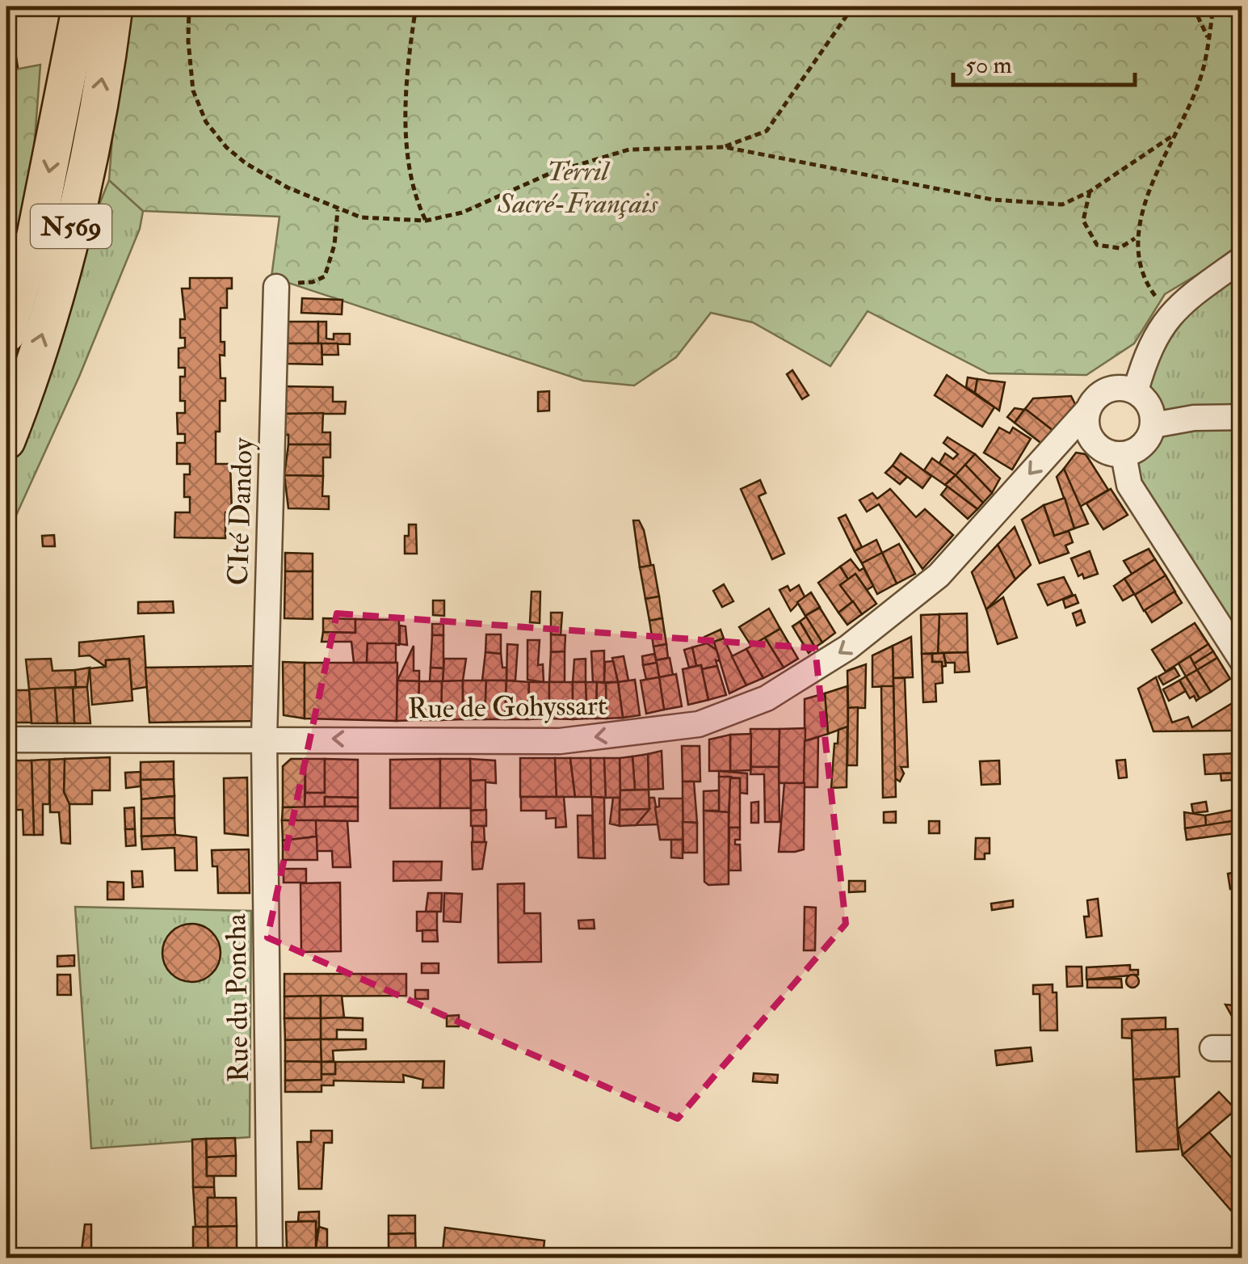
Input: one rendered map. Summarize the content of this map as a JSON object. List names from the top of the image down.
{
  "streets": {
    "highway": ["N569"],
    "street": ["CIté Dandoy", "Rue de Gohyssart", "Rue du Poncha"]
  },
  "crossings": [
    ["CIté Dandoy", "Rue de Gohyssart"],
    ["CIté Dandoy", "Rue du Poncha"],
    ["Rue de Gohyssart", "Rue du Poncha"]
  ],
  "one_way": ["Rue de Gohyssart"],
  "parks": ["Terril Sacré-Français"],
  "scale_bar": "50 m"
}
